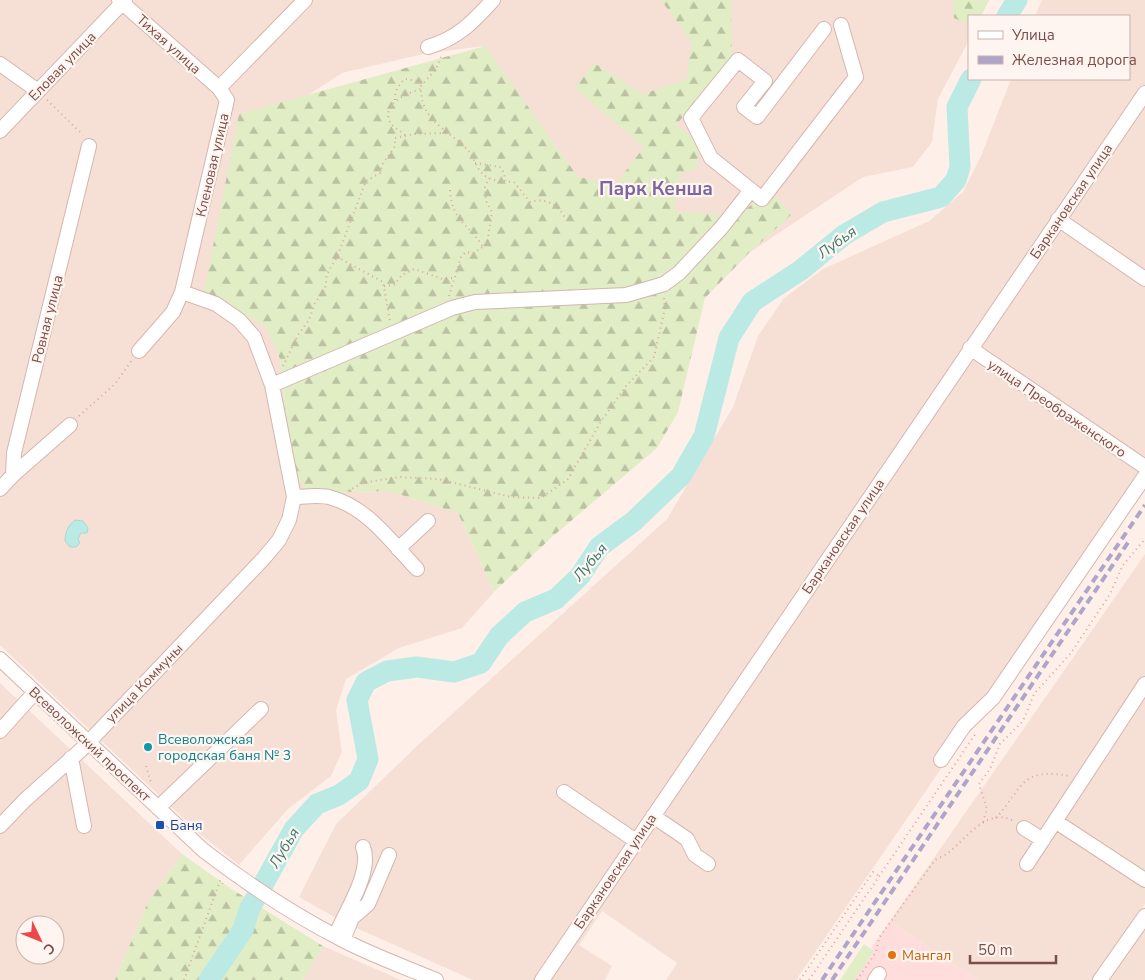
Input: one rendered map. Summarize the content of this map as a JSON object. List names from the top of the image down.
{
  "streets": {
    "street": [
      "Тихая улица",
      "Еловая улица",
      "Кленовая улица",
      "Баркановская улица",
      "Ровная улица",
      "улица Преображенского",
      "улица Коммуны",
      "Всеволожский проспект"
    ]
  },
  "crossings": [
    ["Тихая улица", "Еловая улица"],
    ["Тихая улица", "Кленовая улица"],
    ["Баркановская улица", "улица Преображенского"],
    ["улица Коммуны", "Всеволожский проспект"]
  ],
  "districts": ["Парк Кенша"],
  "water": ["Лубья"],
  "places": {
    "other": ["Всеволожская городская баня № 3", "Мангал"],
    "transit": ["Баня"]
  },
  "legend": ["Улица", "Железная дорога"],
  "scale_bar": "50 m",
  "north": "bottom right"
}
